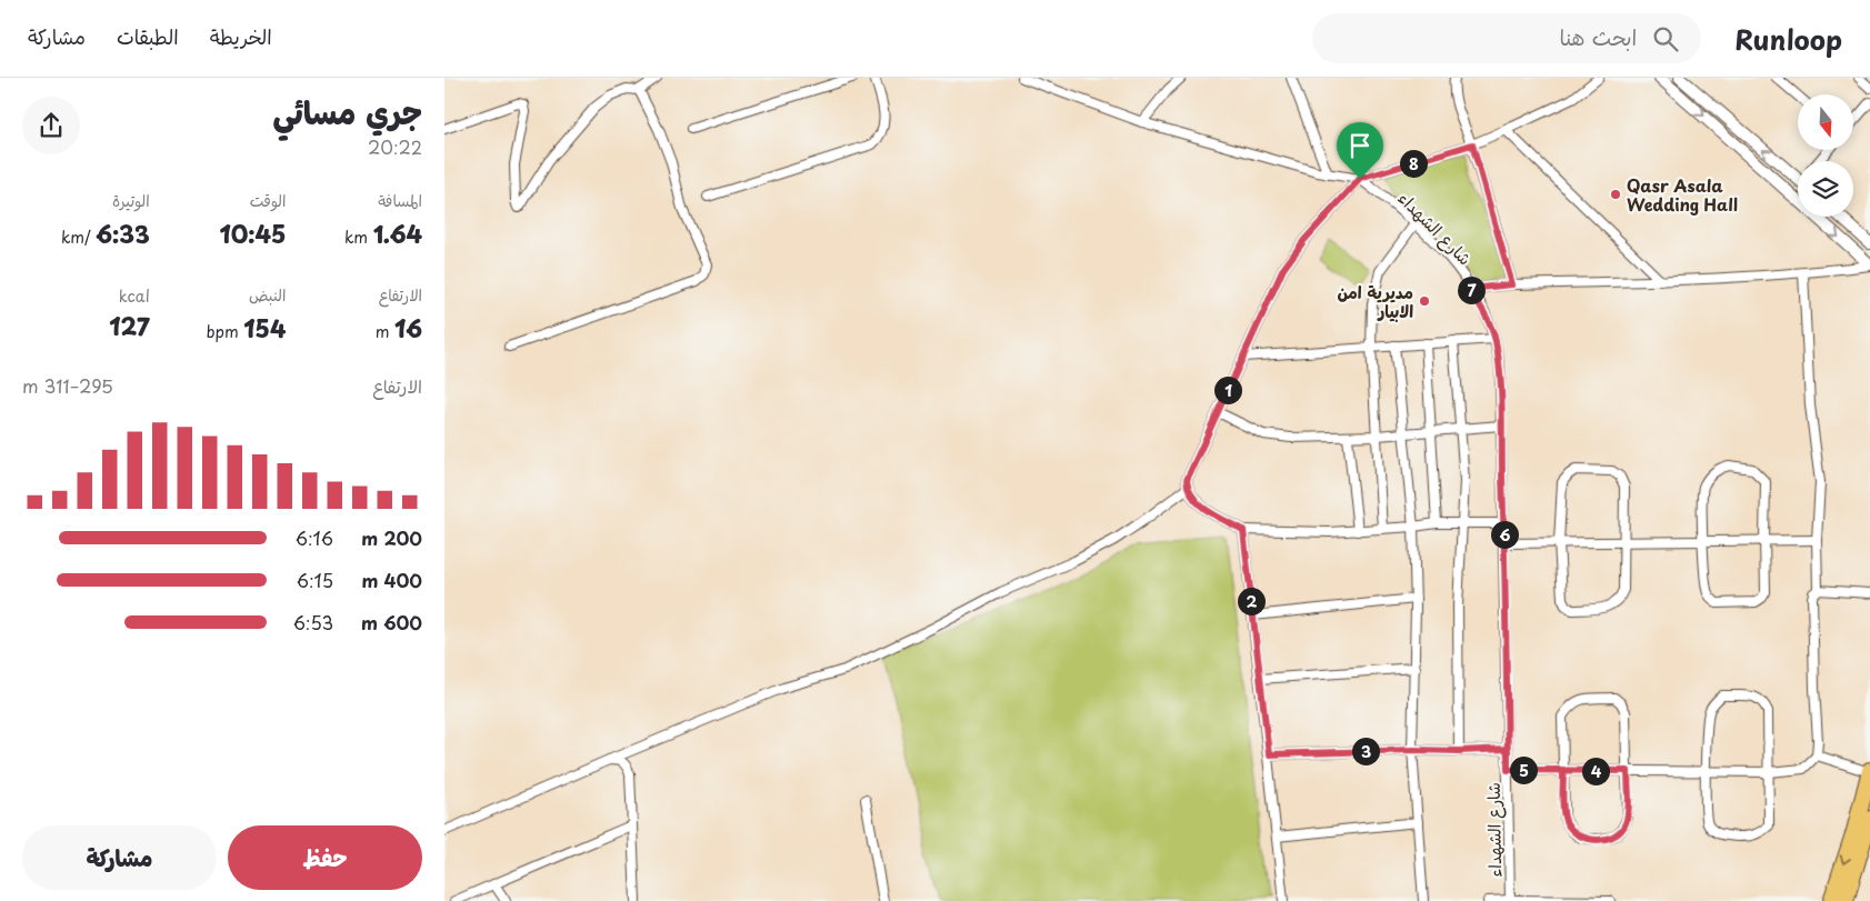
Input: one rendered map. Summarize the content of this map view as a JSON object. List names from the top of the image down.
{
  "streets": {
    "street": ["شارع الشهداء"]
  },
  "places": ["Qasr Asala Wedding Hall", "مديرية امن الابيار"],
  "north": "bottom",
  "page": {
    "header": "Runloop",
    "search": "ابحث هنا",
    "nav": ["الخريطة", "الطبقات", "مشاركة"],
    "heading": ["جري مسائي", "20:22"],
    "pins": [
      "8",
      "7",
      "1",
      "6",
      "2",
      "3",
      "5",
      "4"
    ],
    "stats": [
      ["المسافة", "1.64 km"],
      ["الوقت", "10:45"],
      ["الوتيرة", "6:33 /km"],
      ["الارتفاع", "16 m"],
      ["النبض", "154 bpm"],
      ["kcal", "127"]
    ],
    "chart": ["الارتفاع", "295–311 m"],
    "list": [
      {
        "name": "200 m",
        "note": "6:16"
      },
      {
        "name": "400 m",
        "note": "6:15"
      },
      {
        "name": "600 m",
        "note": "6:53"
      }
    ],
    "buttons": ["حفظ", "مشاركة"]
  }
}
